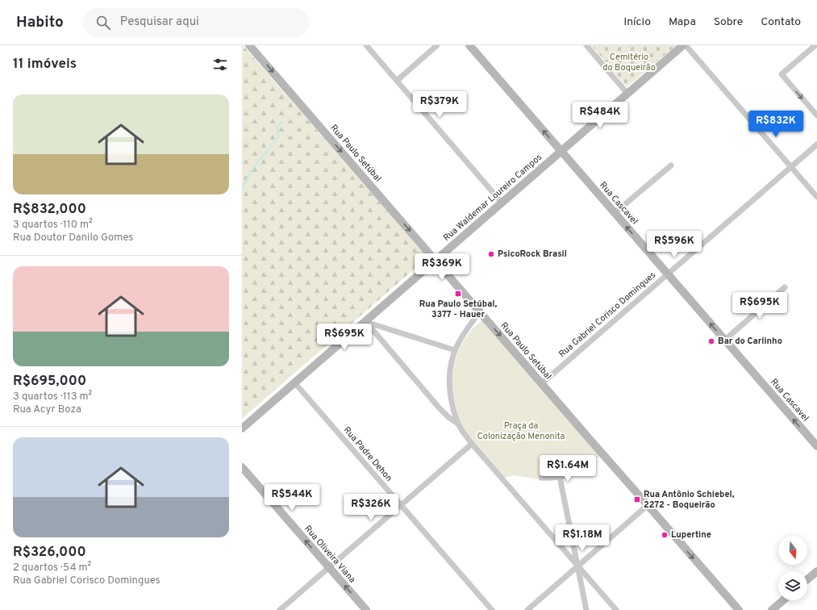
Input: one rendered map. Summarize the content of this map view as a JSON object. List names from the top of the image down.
{
  "streets": {
    "main road": [
      "Rua Paulo Setúbal",
      "Rua Waldemar Loureiro Campos",
      "Rua Cascavel",
      "Rua Oliveira Viana"
    ],
    "street": ["Rua Gabriel Corisco Domingues", "Rua Padre Dehon"]
  },
  "crossings": [
    ["Rua Paulo Setúbal", "Rua Waldemar Loureiro Campos"],
    ["Rua Paulo Setúbal", "Rua Gabriel Corisco Domingues"],
    ["Rua Waldemar Loureiro Campos", "Rua Cascavel"],
    ["Rua Waldemar Loureiro Campos", "Rua Padre Dehon"],
    ["Rua Cascavel", "Rua Gabriel Corisco Domingues"]
  ],
  "one_way": ["Rua Paulo Setúbal", "Rua Cascavel", "Rua Oliveira Viana"],
  "parks": ["Cemitério do Boqueirão", "Praça da Colonização Menonita"],
  "places": {
    "other": ["PsicoRock Brasil", "Bar do Carlinho", "Lupertine"],
    "transit": ["Rua Paulo Setúbal, 3377 - Hauer", "Rua Antônio Schiebel, 2272 - Boqueirão"]
  },
  "north": "bottom",
  "page": {
    "header": "Habito",
    "search": "Pesquisar aqui",
    "nav": [
      "Início",
      "Mapa",
      "Sobre",
      "Contato"
    ],
    "heading": "11 imóveis",
    "list": [
      {
        "name": "R$832,000",
        "note": "3 quartos · 110 m² · Rua Doutor Danilo Gomes"
      },
      {
        "name": "R$695,000",
        "note": "3 quartos · 113 m² · Rua Acyr Boza"
      },
      {
        "name": "R$326,000",
        "note": "2 quartos · 54 m² · Rua Gabriel Corisco Domingues"
      }
    ],
    "price": [
      "R$379K",
      "R$484K",
      "R$832K",
      "R$596K",
      "R$369K",
      "R$695K",
      "R$695K",
      "R$1.64M",
      "R$544K",
      "R$326K",
      "R$1.18M"
    ]
  }
}
